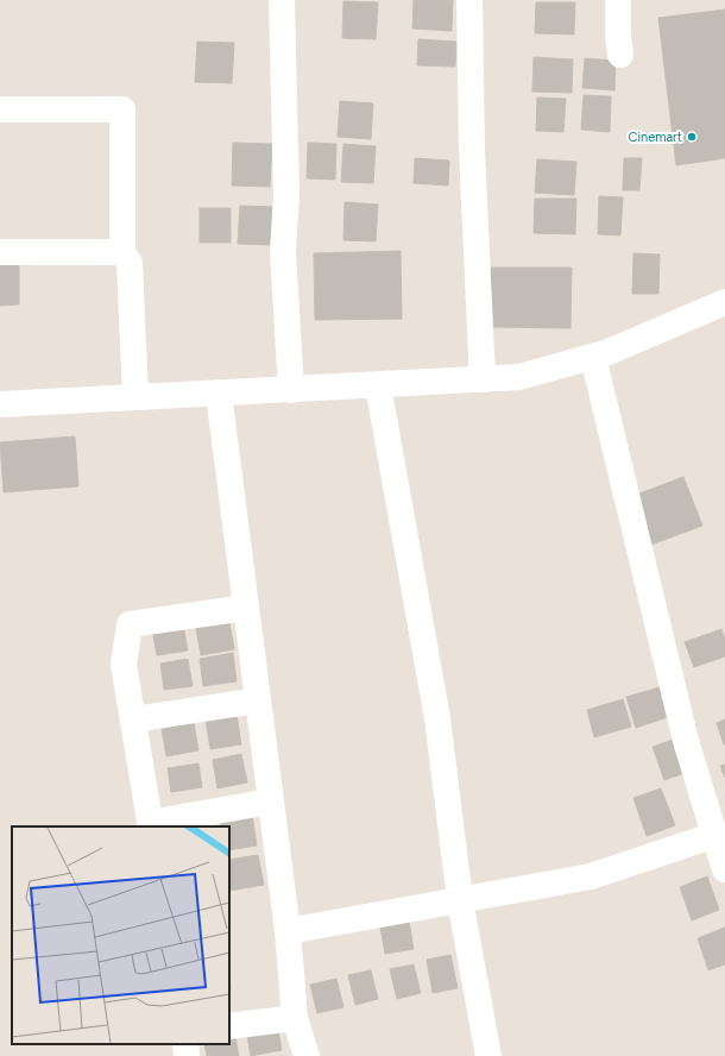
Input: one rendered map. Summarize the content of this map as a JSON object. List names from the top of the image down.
{
  "places": ["Cinemart"]
}
